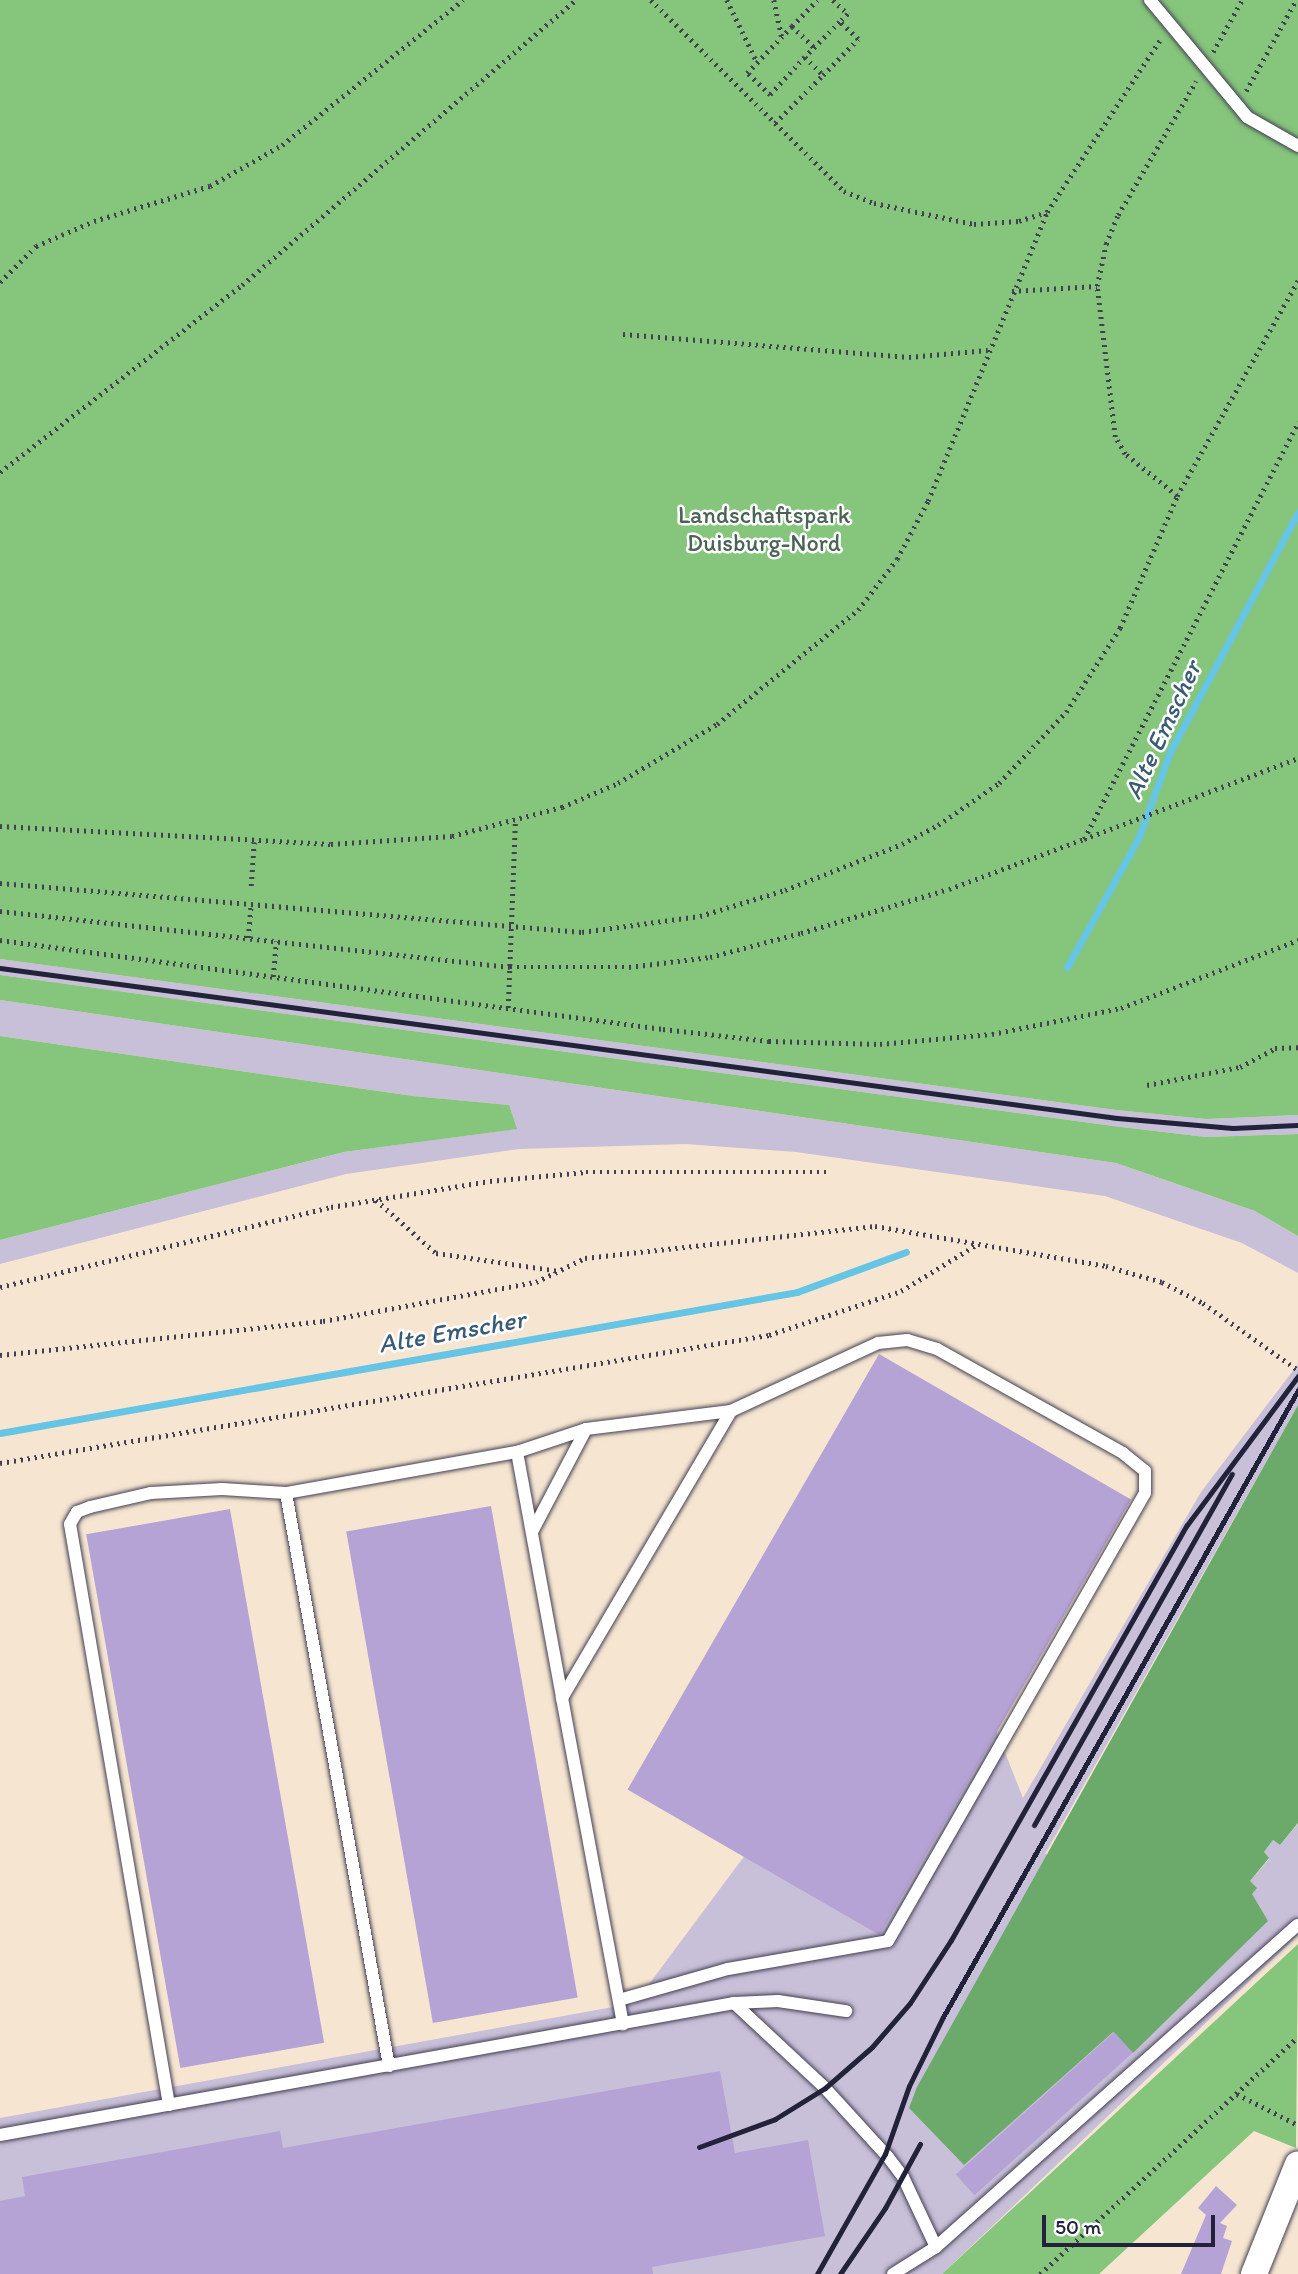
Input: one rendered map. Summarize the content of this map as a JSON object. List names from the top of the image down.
{
  "water": ["Alte Emscher"],
  "parks": ["Landschaftspark Duisburg-Nord"],
  "scale_bar": "50 m"
}
